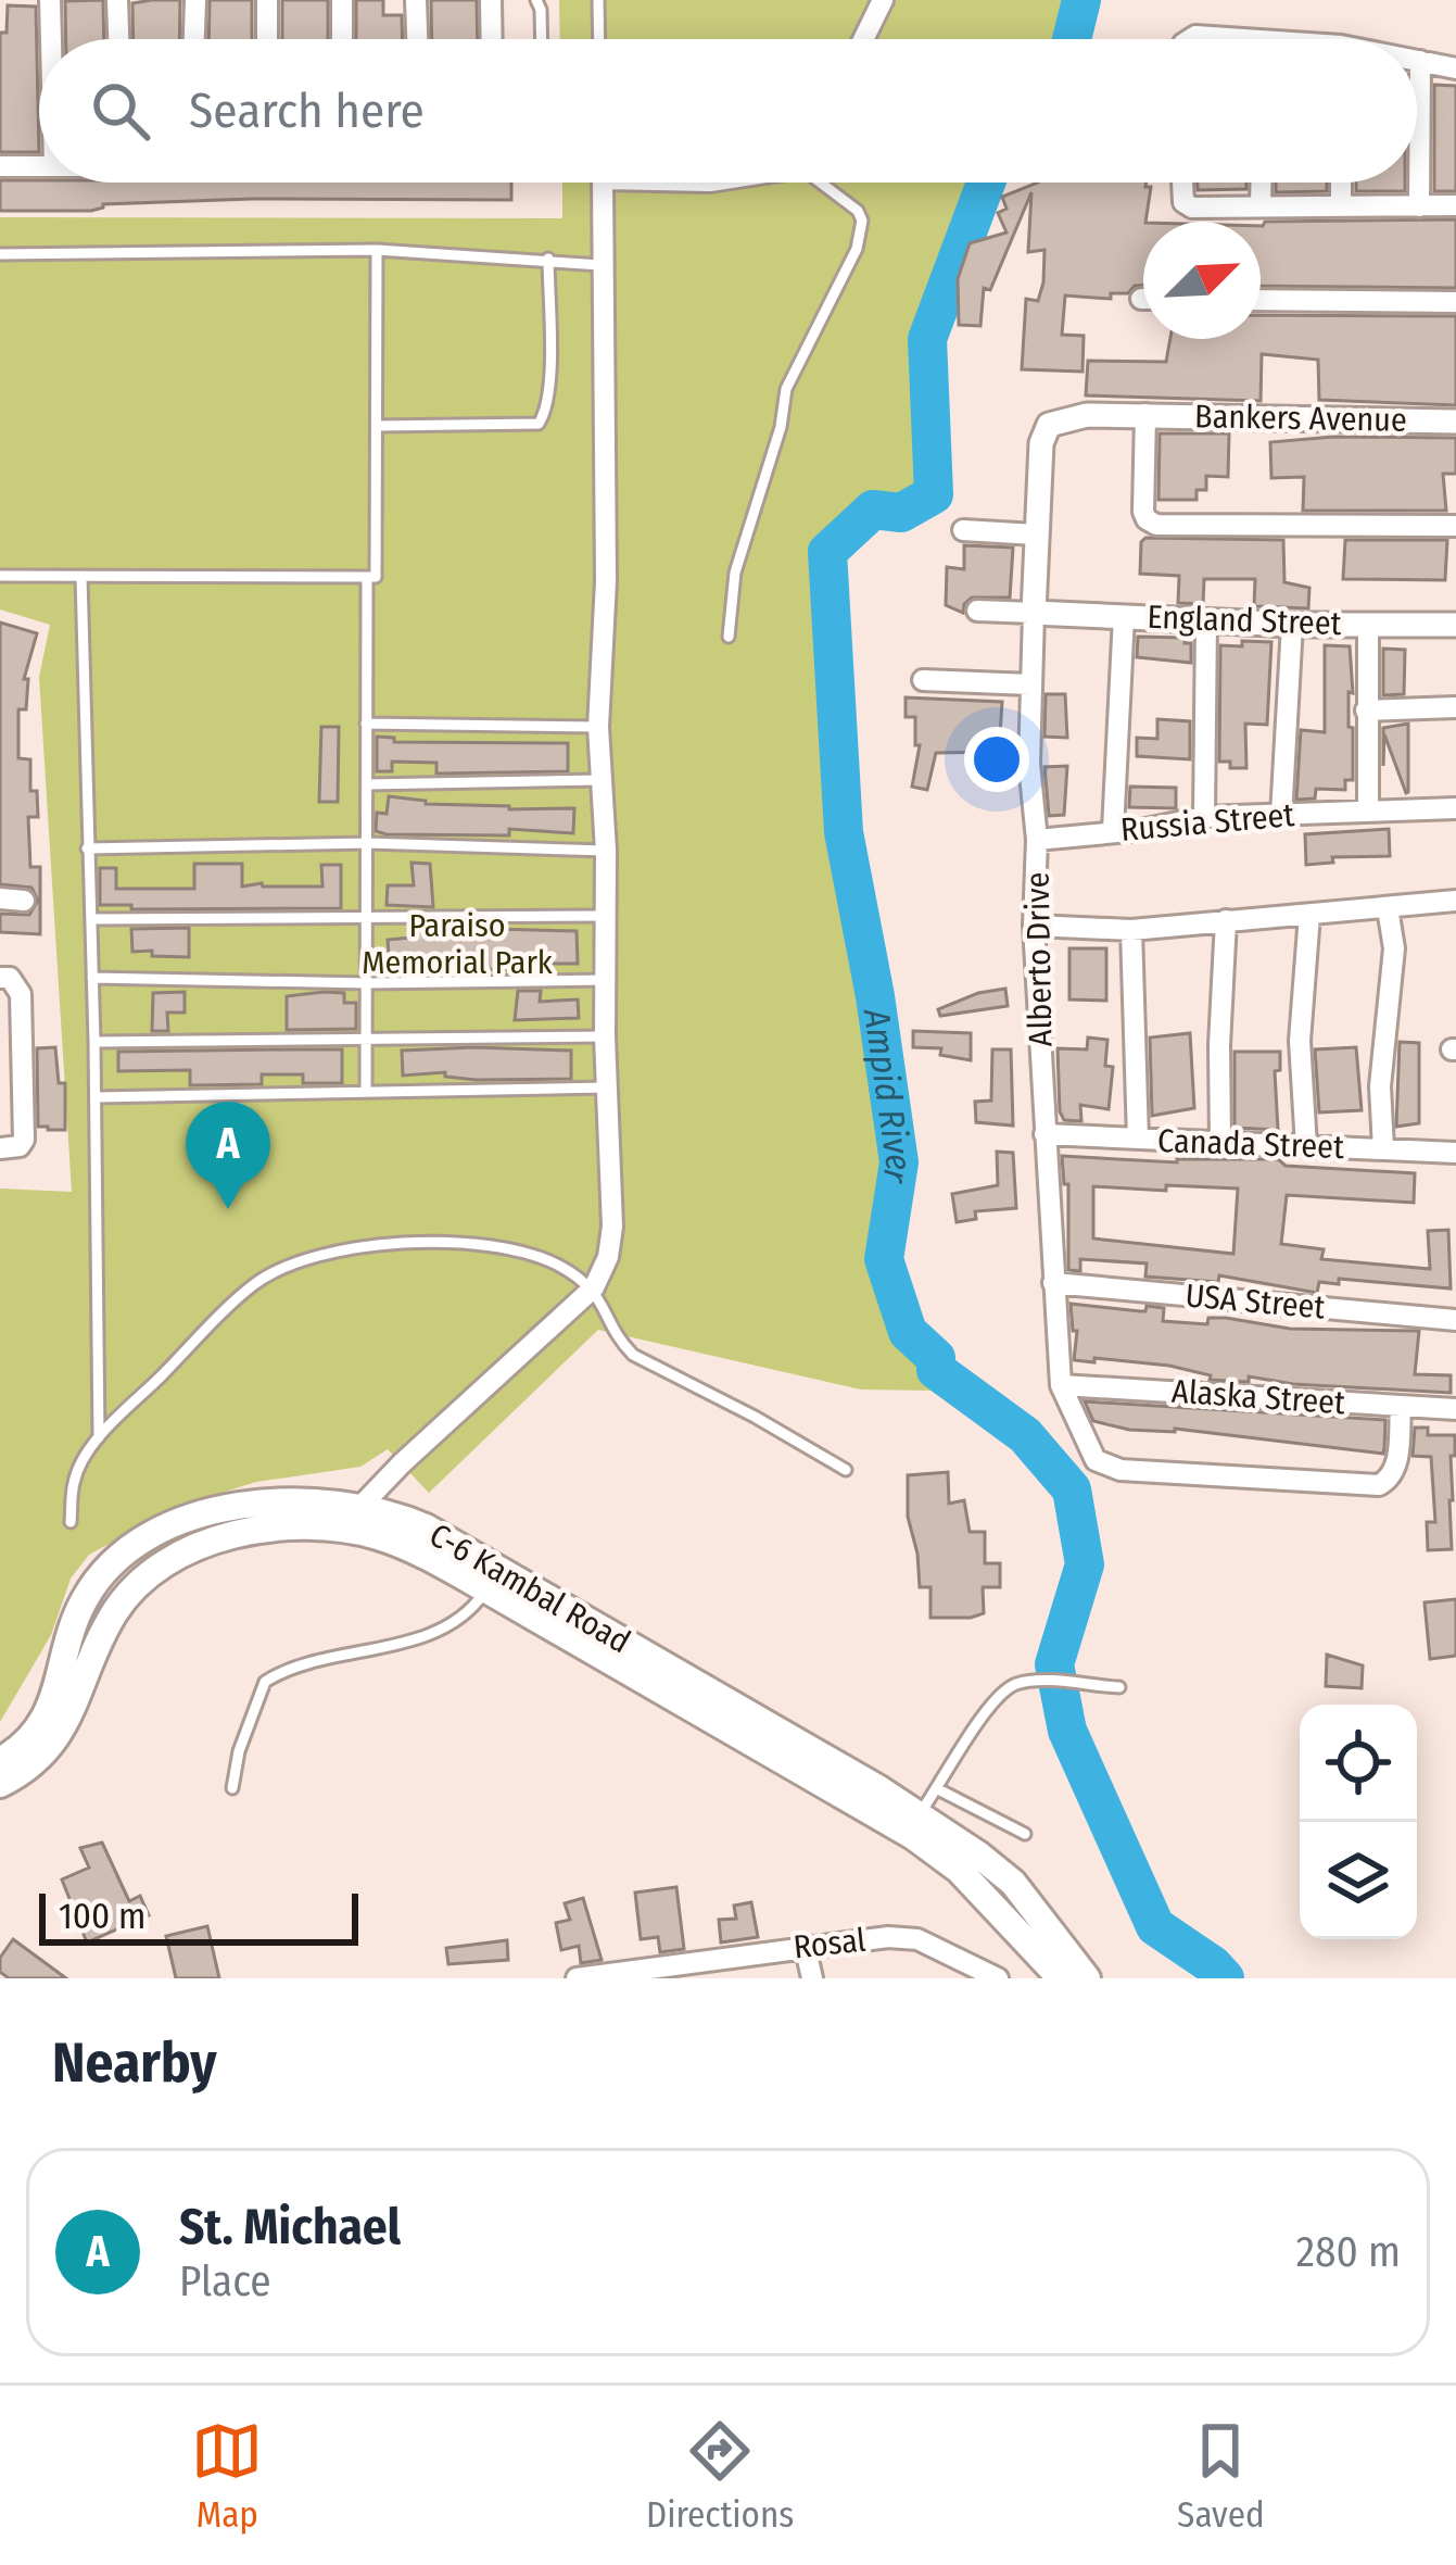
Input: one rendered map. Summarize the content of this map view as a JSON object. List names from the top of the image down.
{
  "streets": {
    "main road": ["C-6 Kambal Road"],
    "street": [
      "Bankers Avenue",
      "England Street",
      "Russia Street",
      "Alberto Drive",
      "Canada Street",
      "USA Street",
      "Alaska Street",
      "Rosal"
    ]
  },
  "crossings": [
    ["Bankers Avenue", "Alberto Drive"],
    ["England Street", "Alberto Drive"],
    ["Russia Street", "Alberto Drive"],
    ["Alberto Drive", "Canada Street"],
    ["Alberto Drive", "USA Street"],
    ["Alberto Drive", "Alaska Street"]
  ],
  "water": ["Ampid River"],
  "parks": ["Paraiso Memorial Park"],
  "scale_bar": "100 m",
  "north": "top right",
  "page": {
    "search": "Search here",
    "pins": "A",
    "scale": "100 m",
    "heading": "Nearby",
    "list": [
      {
        "mark": "A",
        "name": "St. Michael",
        "note": "Place",
        "value": "280 m"
      }
    ],
    "nav": ["Map", "Directions", "Saved"]
  }
}
